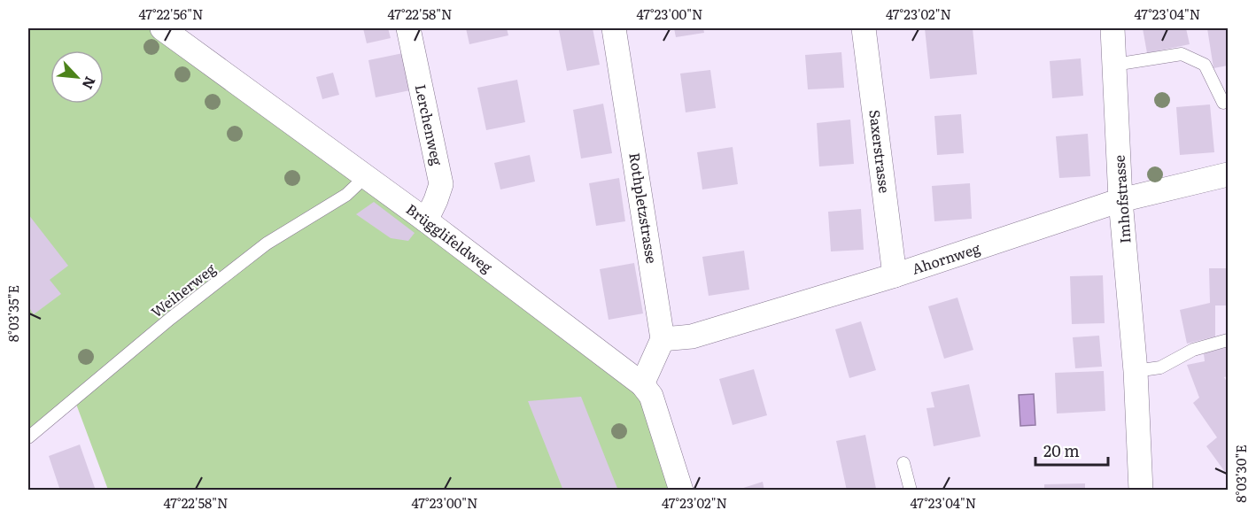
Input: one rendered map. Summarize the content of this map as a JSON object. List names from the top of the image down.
{
  "streets": {
    "street": [
      "Lerchenweg",
      "Saxerstrasse",
      "Imhofstrasse",
      "Rothpletzstrasse",
      "Brügglifeldweg",
      "Ahornweg"
    ],
    "lane": ["Weiherweg"]
  },
  "crossings": [
    ["Lerchenweg", "Brügglifeldweg"],
    ["Saxerstrasse", "Ahornweg"],
    ["Imhofstrasse", "Ahornweg"],
    ["Rothpletzstrasse", "Ahornweg"],
    ["Brügglifeldweg", "Weiherweg"]
  ],
  "scale_bar": "20 m",
  "north": "bottom right",
  "coordinates": [
    "47°22'56\"N",
    "47°22'58\"N",
    "47°23'00\"N",
    "47°23'02\"N",
    "47°23'04\"N",
    "8°03'35\"E",
    "8°03'30\"E"
  ]
}
